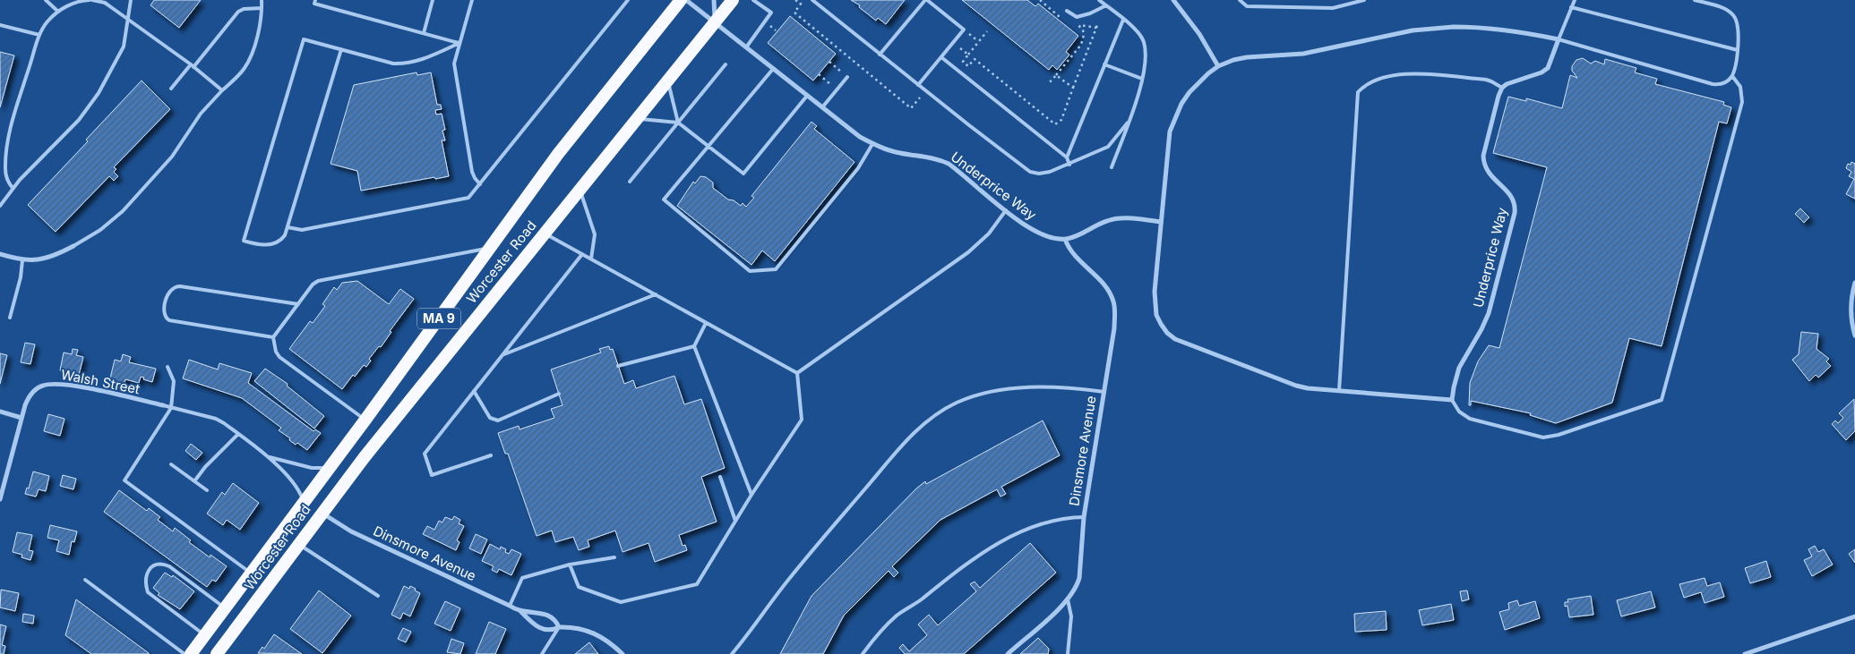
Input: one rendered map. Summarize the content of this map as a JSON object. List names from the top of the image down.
{
  "streets": {
    "highway": ["Worcester Road", "MA 9"],
    "street": ["Underprice Way", "Walsh Street", "Dinsmore Avenue"]
  },
  "crossings": [
    ["Underprice Way", "Worcester Road"],
    ["Underprice Way", "Dinsmore Avenue"],
    ["Worcester Road", "Dinsmore Avenue"]
  ]
}
